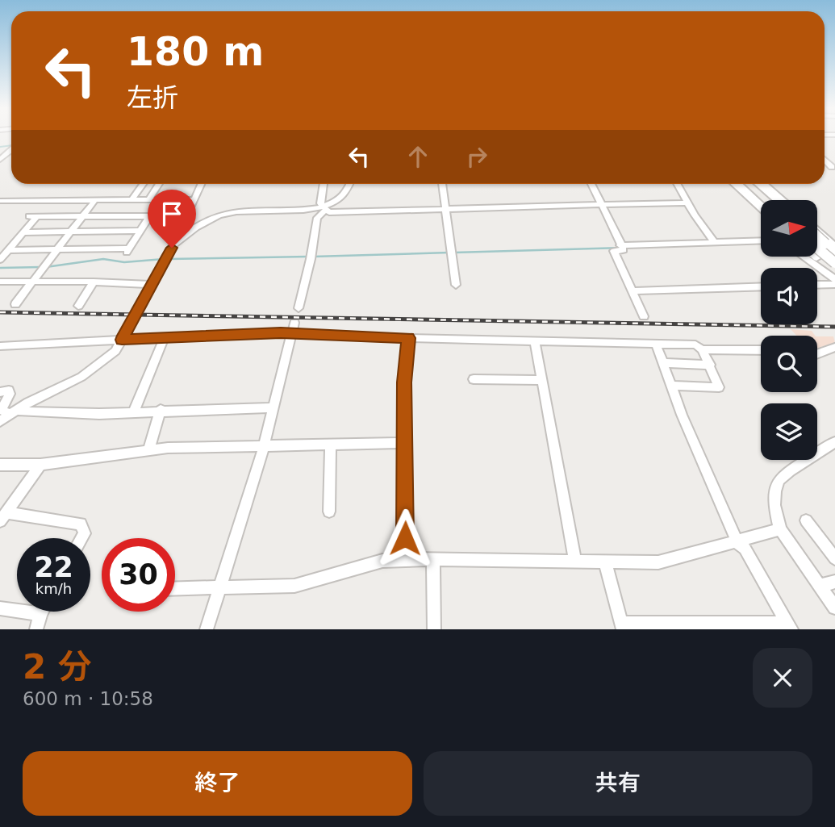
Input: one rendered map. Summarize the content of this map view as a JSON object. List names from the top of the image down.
{
  "north": "right",
  "page": {
    "turn": ["180 m", "左折"],
    "speed": "22 km/h",
    "limit": "30",
    "heading": ["2 分", "600 m · 10:58"],
    "buttons": ["終了", "共有"]
  }
}
